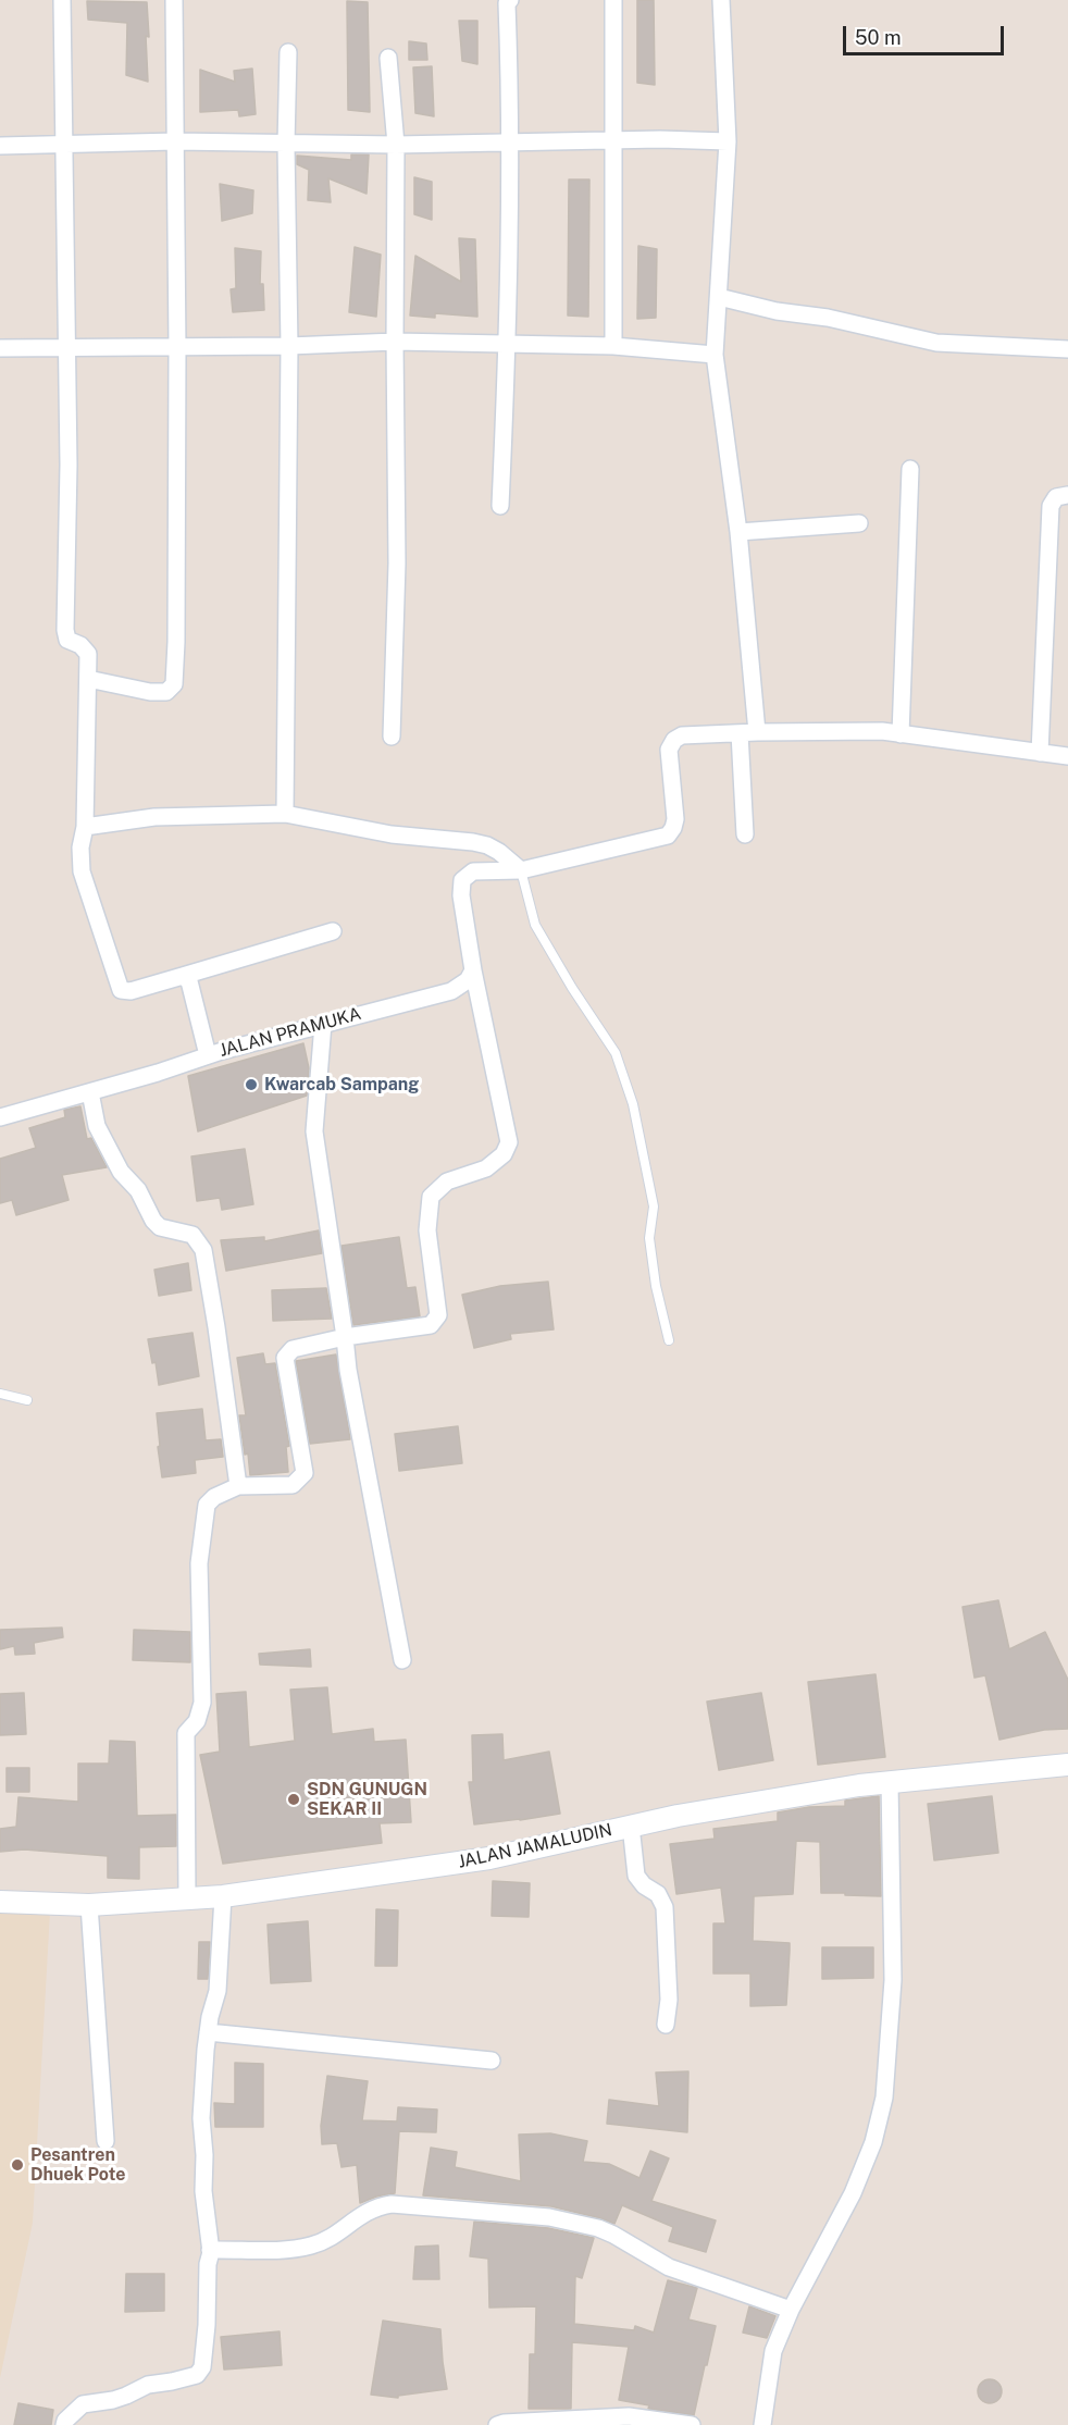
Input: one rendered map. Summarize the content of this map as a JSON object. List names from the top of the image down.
{
  "streets": {
    "street": ["JALAN PRAMUKA", "JALAN JAMALUDIN"]
  },
  "places": ["Kwarcab Sampang", "SDN GUNUGN SEKAR II", "Pesantren Dhuek Pote"],
  "scale_bar": "50 m"
}
